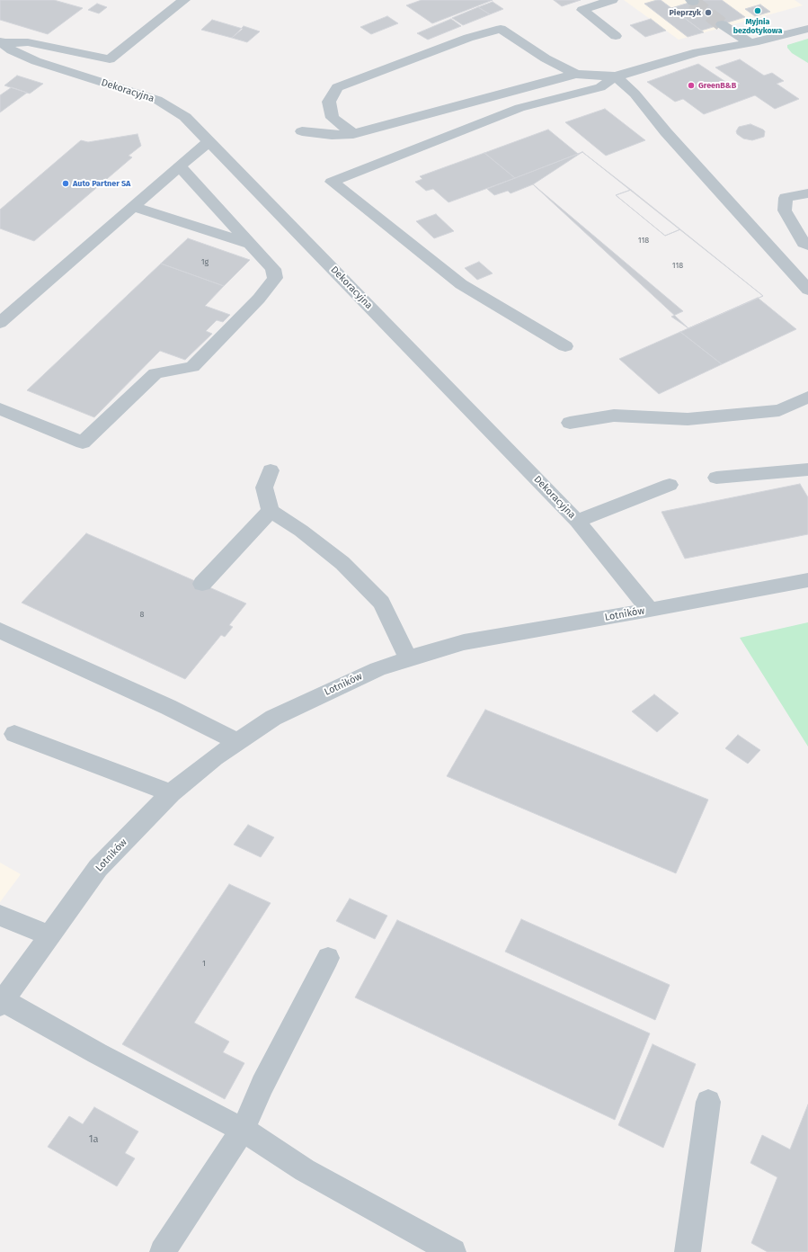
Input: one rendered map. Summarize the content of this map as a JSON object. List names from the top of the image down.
{
  "streets": {
    "street": ["Dekoracyjna", "Lotników"]
  },
  "crossings": [
    ["Dekoracyjna", "Lotników"]
  ],
  "places": [
    "Myjnia bezdotykowa",
    "Pieprzyk",
    "GreenB&B",
    "Auto Partner SA"
  ],
  "house_numbers": [
    "118",
    "1g",
    "118",
    "8",
    "1",
    "1a"
  ]
}
